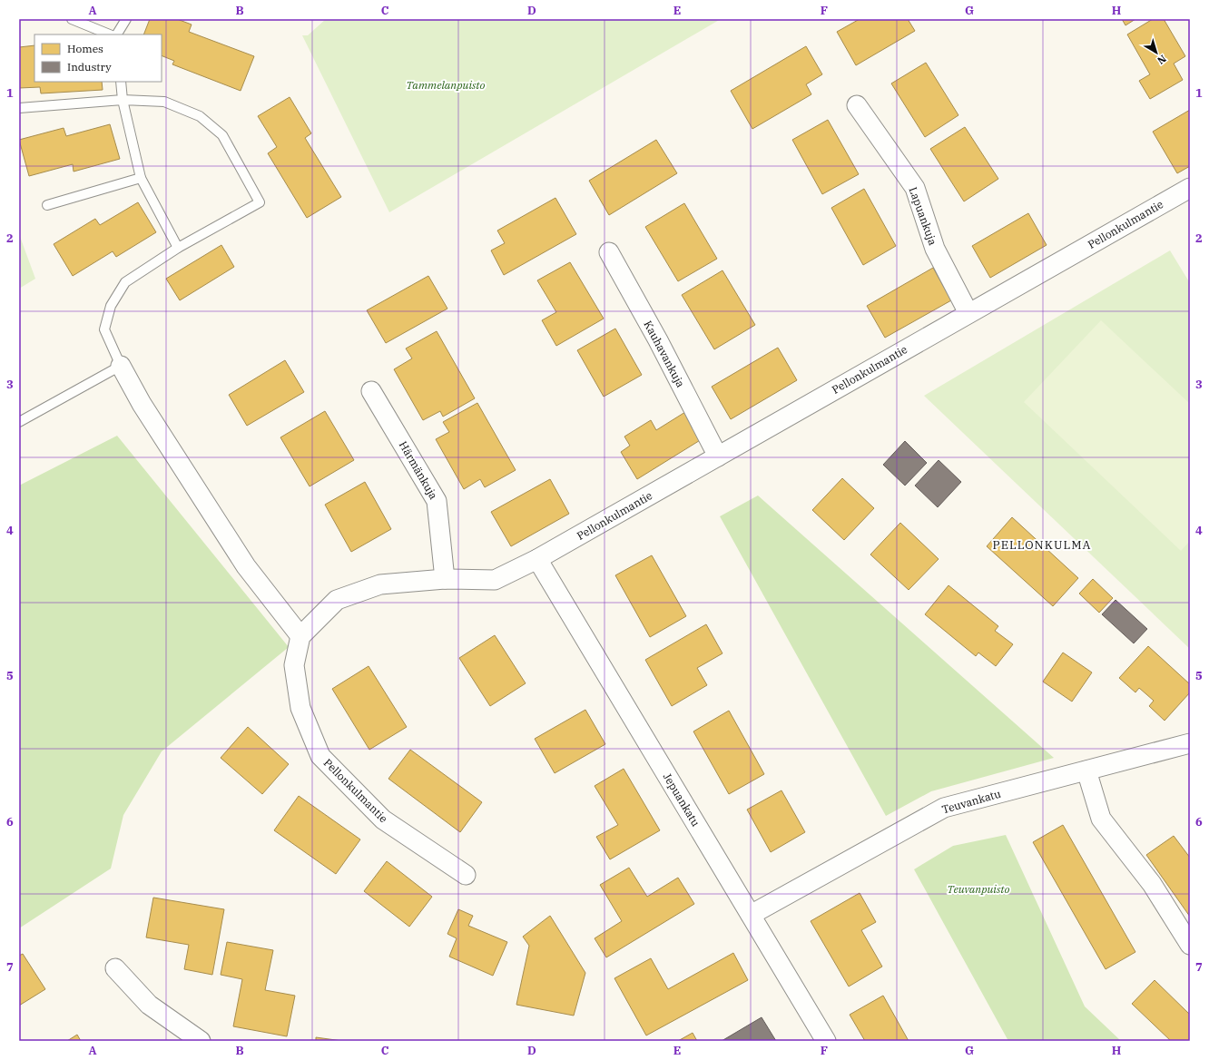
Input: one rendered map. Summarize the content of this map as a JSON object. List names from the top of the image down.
{
  "streets": {
    "street": [
      "Lapuankuja",
      "Pellonkulmantie",
      "Kauhavankuja",
      "Härmänkuja",
      "Jepuankatu",
      "Teuvankatu"
    ]
  },
  "crossings": [
    ["Lapuankuja", "Pellonkulmantie"],
    ["Pellonkulmantie", "Kauhavankuja"],
    ["Pellonkulmantie", "Härmänkuja"],
    ["Pellonkulmantie", "Jepuankatu"],
    ["Jepuankatu", "Teuvankatu"]
  ],
  "districts": ["PELLONKULMA"],
  "parks": ["Tammelanpuisto", "Teuvanpuisto"],
  "legend": ["Homes", "Industry"],
  "north": "bottom right",
  "grid": {
    "columns": [
      "A",
      "B",
      "C",
      "D",
      "E",
      "F",
      "G",
      "H"
    ],
    "rows": [
      "1",
      "2",
      "3",
      "4",
      "5",
      "6",
      "7"
    ]
  }
}
